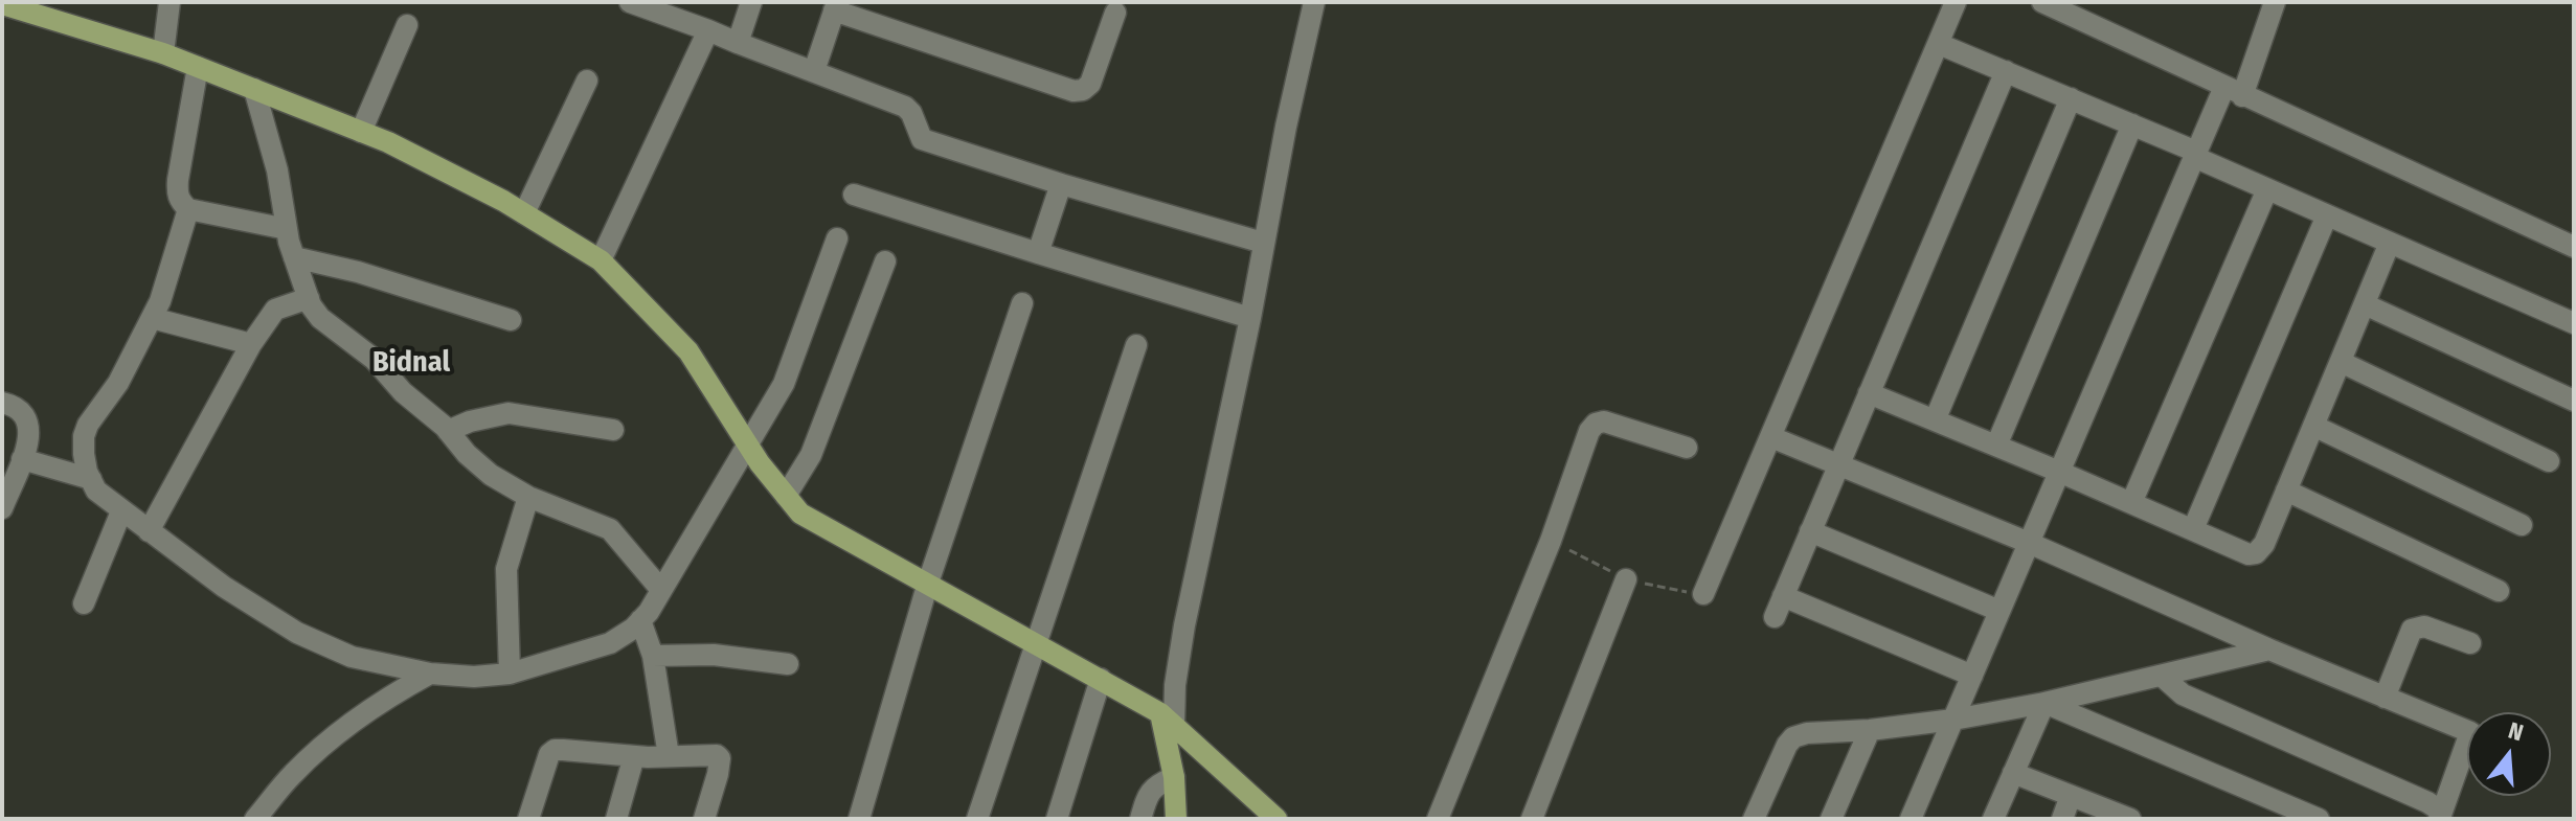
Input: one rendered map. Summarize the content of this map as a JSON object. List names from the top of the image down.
{
  "districts": ["Bidnal"],
  "north": "top"
}
